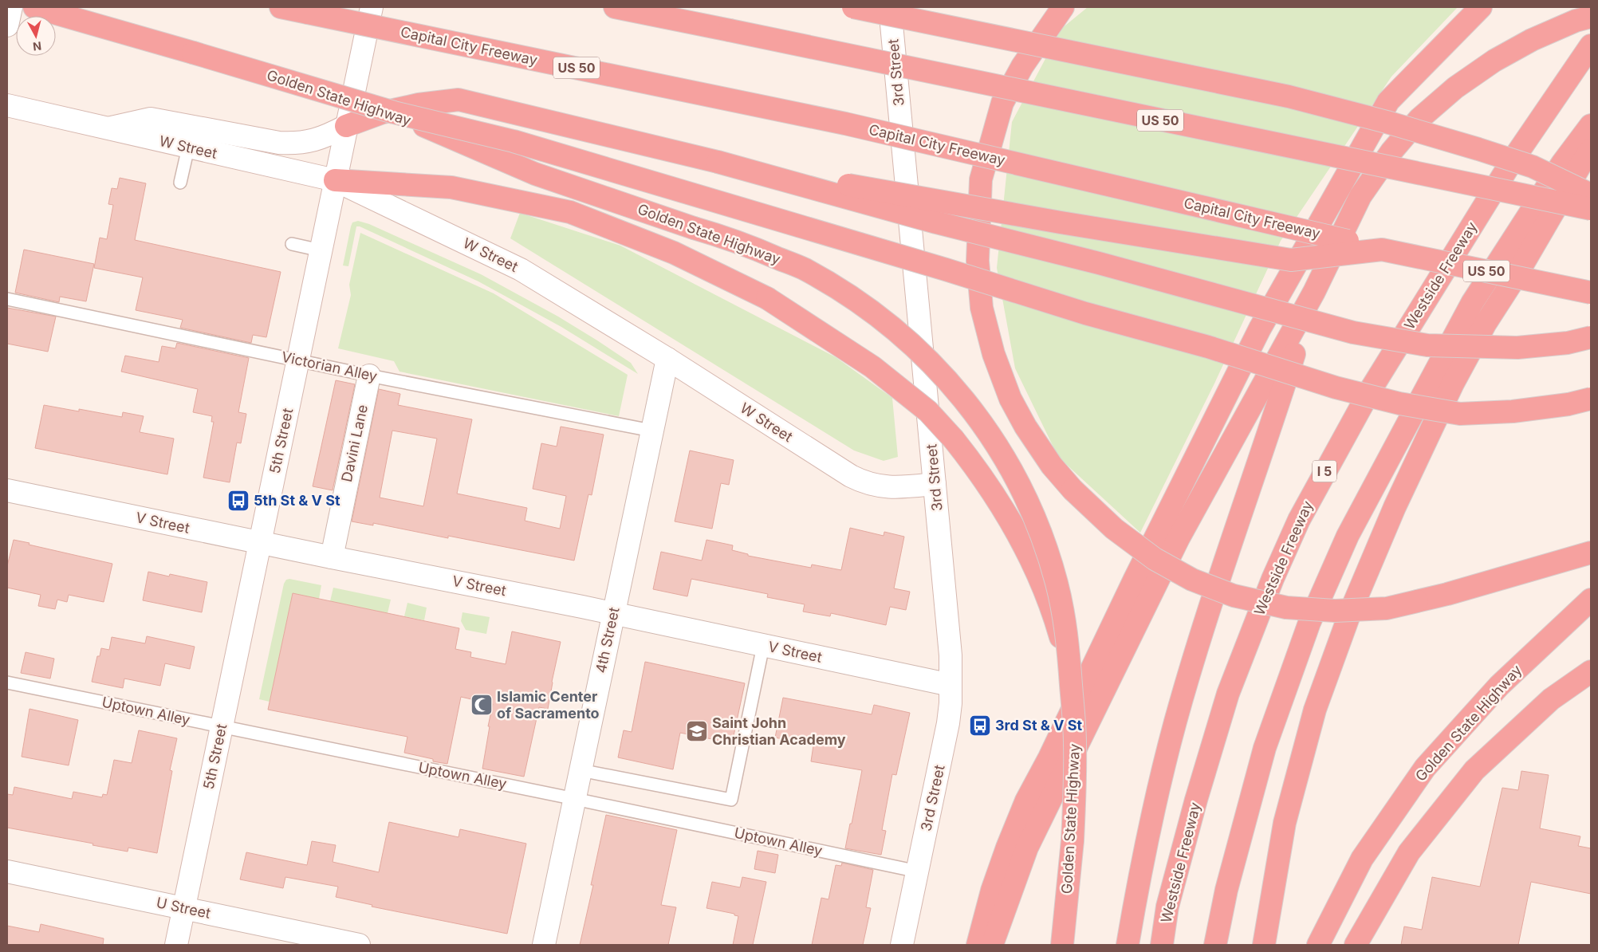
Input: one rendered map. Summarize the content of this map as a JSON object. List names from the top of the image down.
{
  "streets": {
    "highway": [
      "Capital City Freeway",
      "US 50",
      "Golden State Highway",
      "Westside Freeway",
      "I 5"
    ],
    "street": [
      "3rd Street",
      "W Street",
      "5th Street",
      "Davini Lane",
      "V Street",
      "4th Street",
      "U Street"
    ],
    "lane": ["Victorian Alley", "Uptown Alley"]
  },
  "crossings": [
    ["3rd Street", "W Street"],
    ["3rd Street", "V Street"],
    ["3rd Street", "Uptown Alley"],
    ["W Street", "5th Street"],
    ["W Street", "4th Street"],
    ["Victorian Alley", "5th Street"],
    ["Victorian Alley", "Davini Lane"],
    ["Victorian Alley", "4th Street"],
    ["5th Street", "V Street"],
    ["5th Street", "Uptown Alley"],
    ["5th Street", "U Street"],
    ["Davini Lane", "V Street"],
    ["V Street", "4th Street"],
    ["4th Street", "Uptown Alley"]
  ],
  "places": {
    "bus stop": ["5th St & V St", "3rd St & V St"],
    "mosque": ["Islamic Center of Sacramento"],
    "school or university": ["Saint John Christian Academy"]
  },
  "north": "bottom"
}
